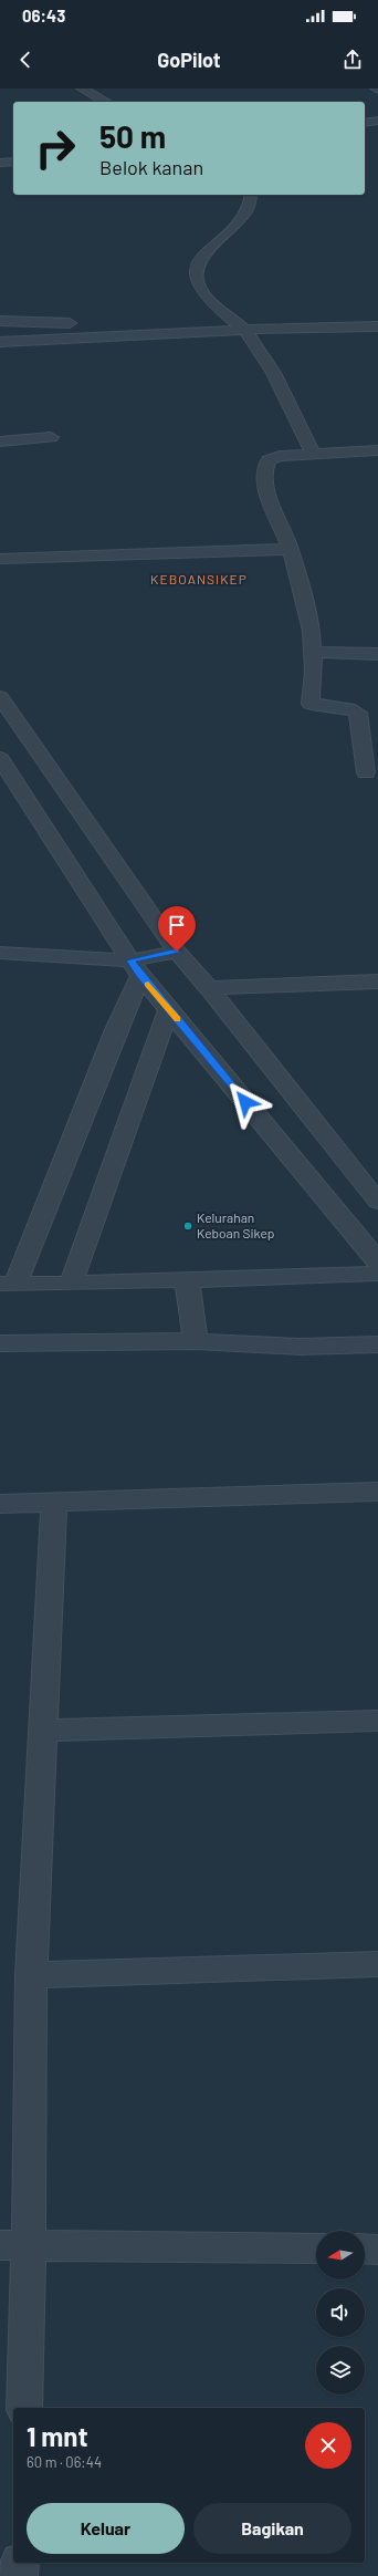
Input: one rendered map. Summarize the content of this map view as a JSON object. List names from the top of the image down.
{
  "districts": ["KEBOANSIKEP"],
  "places": ["Kelurahan Keboan Sikep"],
  "north": "left",
  "page": {
    "status": "06:43",
    "header": "GoPilot",
    "turn": ["50 m", "Belok kanan"],
    "heading": ["1 mnt", "60 m · 06:44"],
    "buttons": ["Keluar", "Bagikan"]
  }
}
